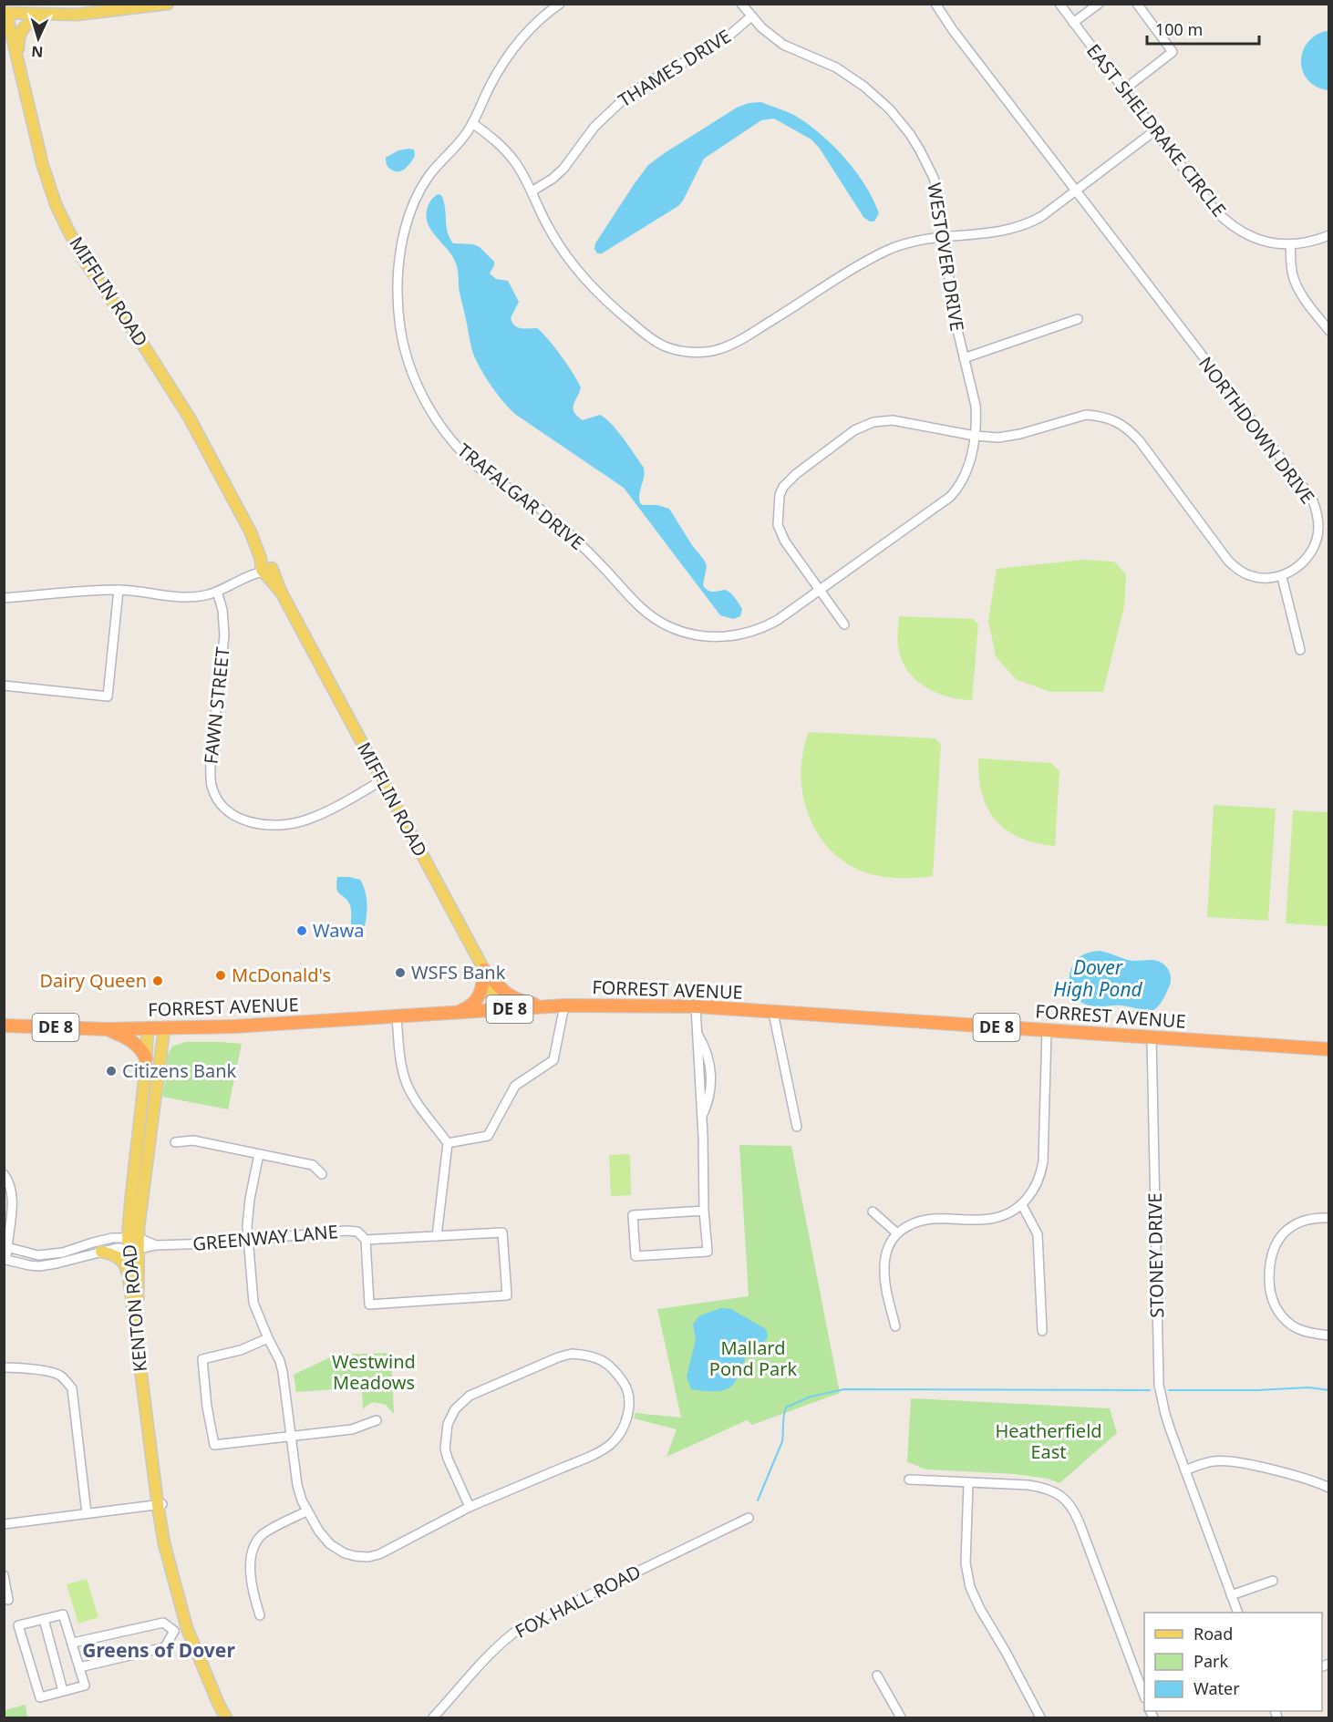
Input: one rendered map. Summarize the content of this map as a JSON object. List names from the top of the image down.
{
  "streets": {
    "highway": ["FORREST AVENUE", "DE 8"],
    "main road": ["MIFFLIN ROAD", "KENTON ROAD"],
    "street": [
      "THAMES DRIVE",
      "EAST SHELDRAKE CIRCLE",
      "WESTOVER DRIVE",
      "NORTHDOWN DRIVE",
      "TRAFALGAR DRIVE",
      "FAWN STREET",
      "GREENWAY LANE",
      "STONEY DRIVE",
      "FOX HALL ROAD"
    ]
  },
  "crossings": [
    ["THAMES DRIVE", "WESTOVER DRIVE"],
    ["WESTOVER DRIVE", "TRAFALGAR DRIVE"],
    ["MIFFLIN ROAD", "FAWN STREET"],
    ["MIFFLIN ROAD", "FORREST AVENUE"],
    ["FORREST AVENUE", "STONEY DRIVE"],
    ["FORREST AVENUE", "KENTON ROAD"],
    ["GREENWAY LANE", "KENTON ROAD"]
  ],
  "districts": ["Greens of Dover"],
  "water": ["Dover High Pond"],
  "parks": ["Mallard Pond Park", "Westwind Meadows", "Heatherfield East"],
  "places": [
    "Wawa",
    "WSFS Bank",
    "McDonald's",
    "Dairy Queen",
    "Citizens Bank"
  ],
  "legend": ["Road", "Park", "Water"],
  "scale_bar": "100 m",
  "north": "bottom"
}
